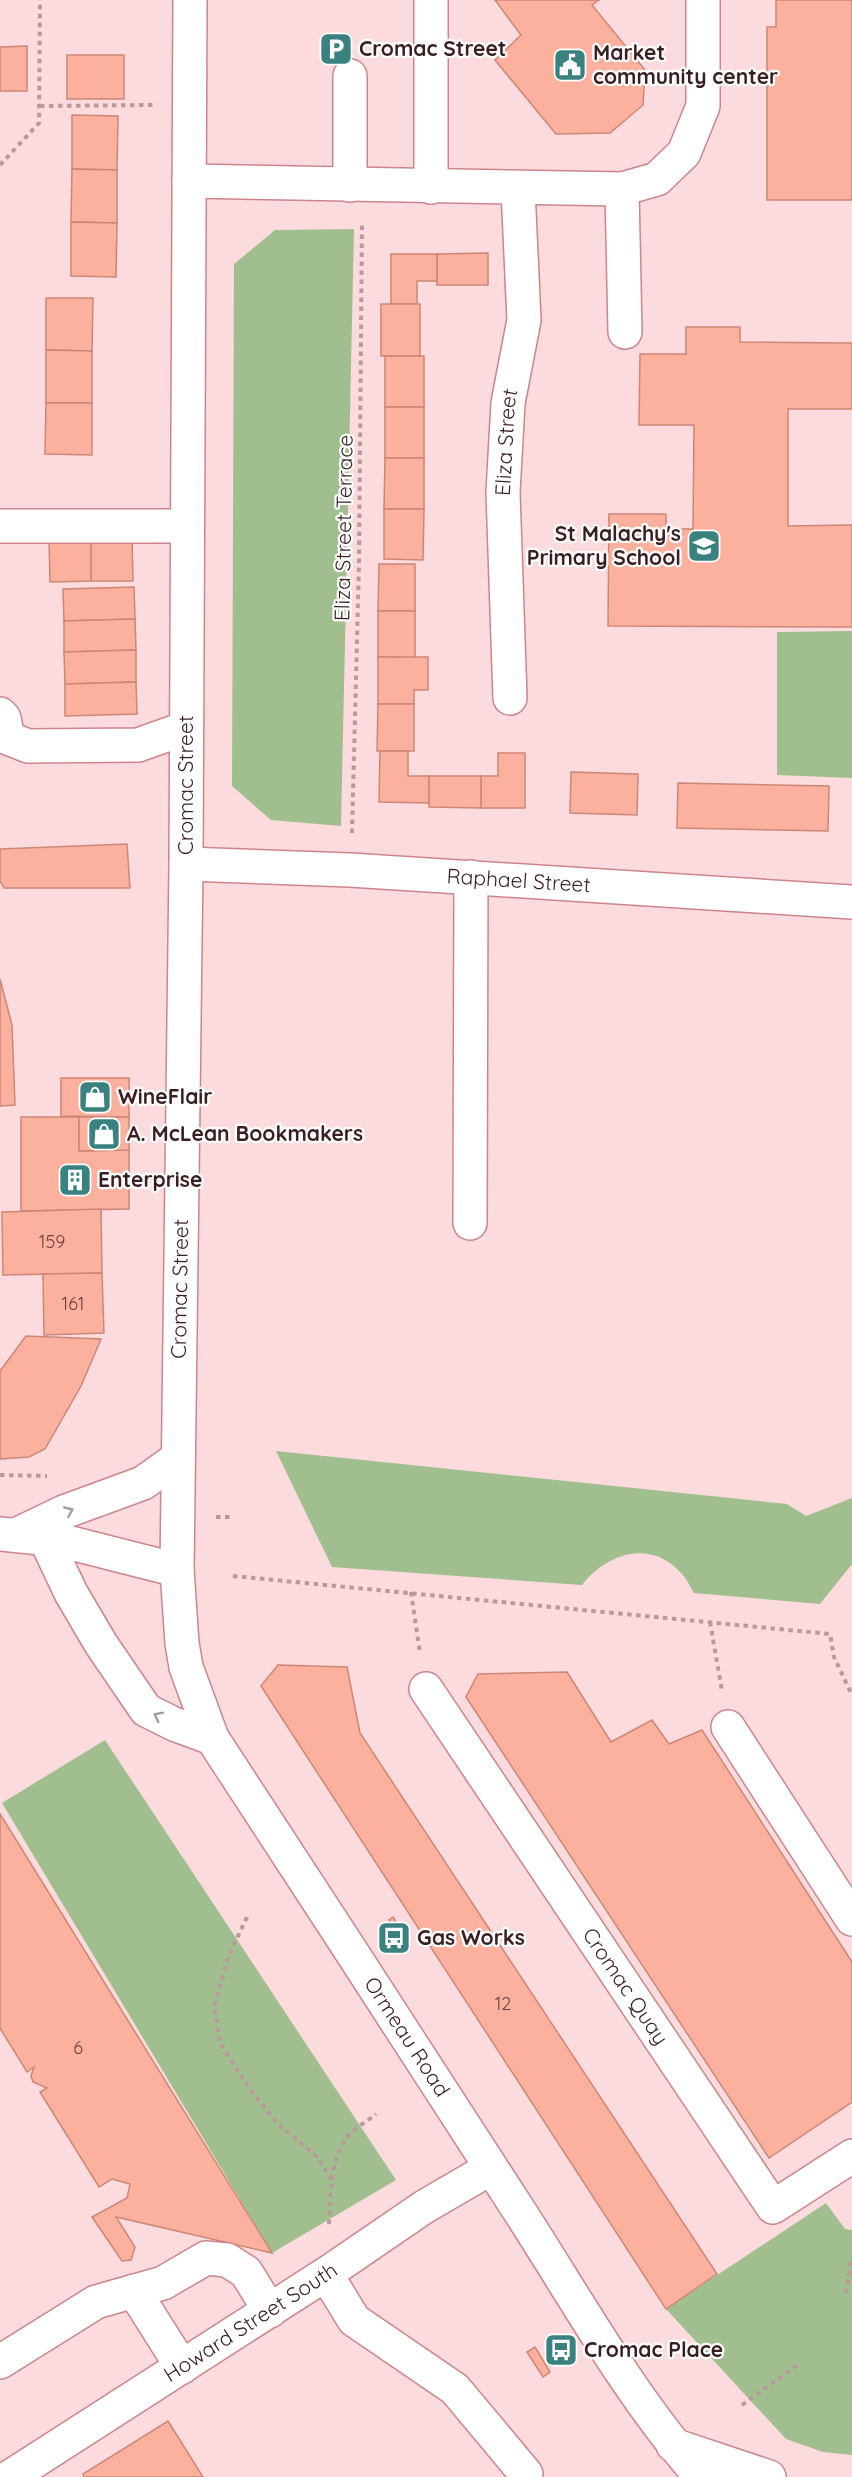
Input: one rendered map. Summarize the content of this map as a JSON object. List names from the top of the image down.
{
  "streets": {
    "street": [
      "Eliza Street",
      "Cromac Street",
      "Raphael Street",
      "Cromac Quay",
      "Ormeau Road",
      "Howard Street South"
    ],
    "path": ["Eliza Street Terrace"]
  },
  "crossings": [
    ["Eliza Street Terrace", "Raphael Street"],
    ["Cromac Street", "Raphael Street"],
    ["Cromac Street", "Ormeau Road"],
    ["Ormeau Road", "Howard Street South"]
  ],
  "places": {
    "parking": ["Cromac Street"],
    "public building": ["Market community center"],
    "school or university": ["St Malachy's Primary School"],
    "shop": ["WineFlair", "A. McLean Bookmakers"],
    "building": ["Enterprise"],
    "bus stop": ["Gas Works", "Cromac Place"]
  },
  "house_numbers": [
    "159",
    "161",
    "12",
    "6"
  ]
}
